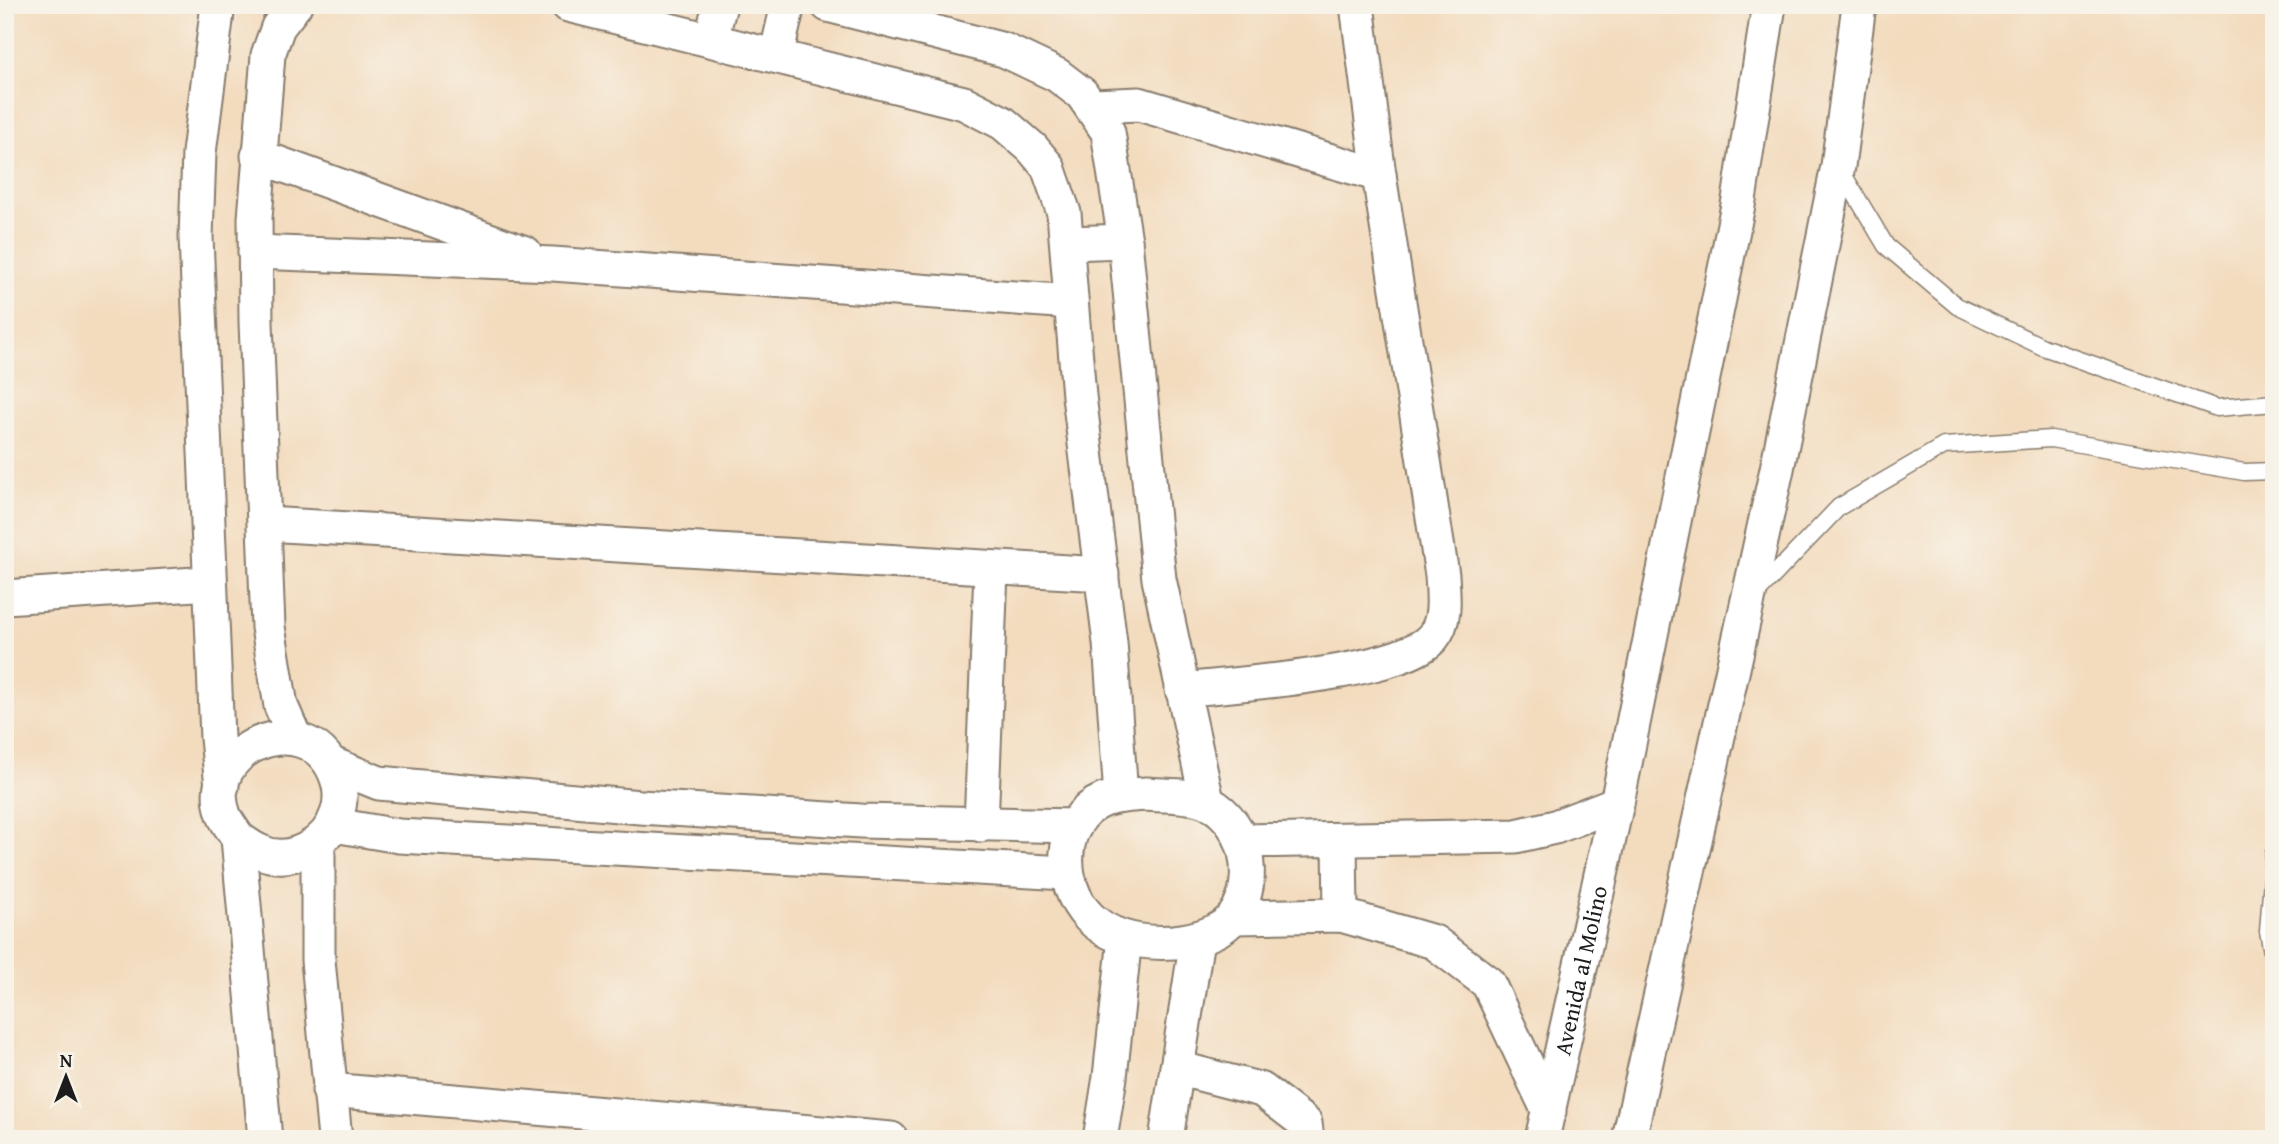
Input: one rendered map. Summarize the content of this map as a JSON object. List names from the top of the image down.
{
  "streets": {
    "street": ["Avenida al Molino"]
  },
  "north": "top"
}
